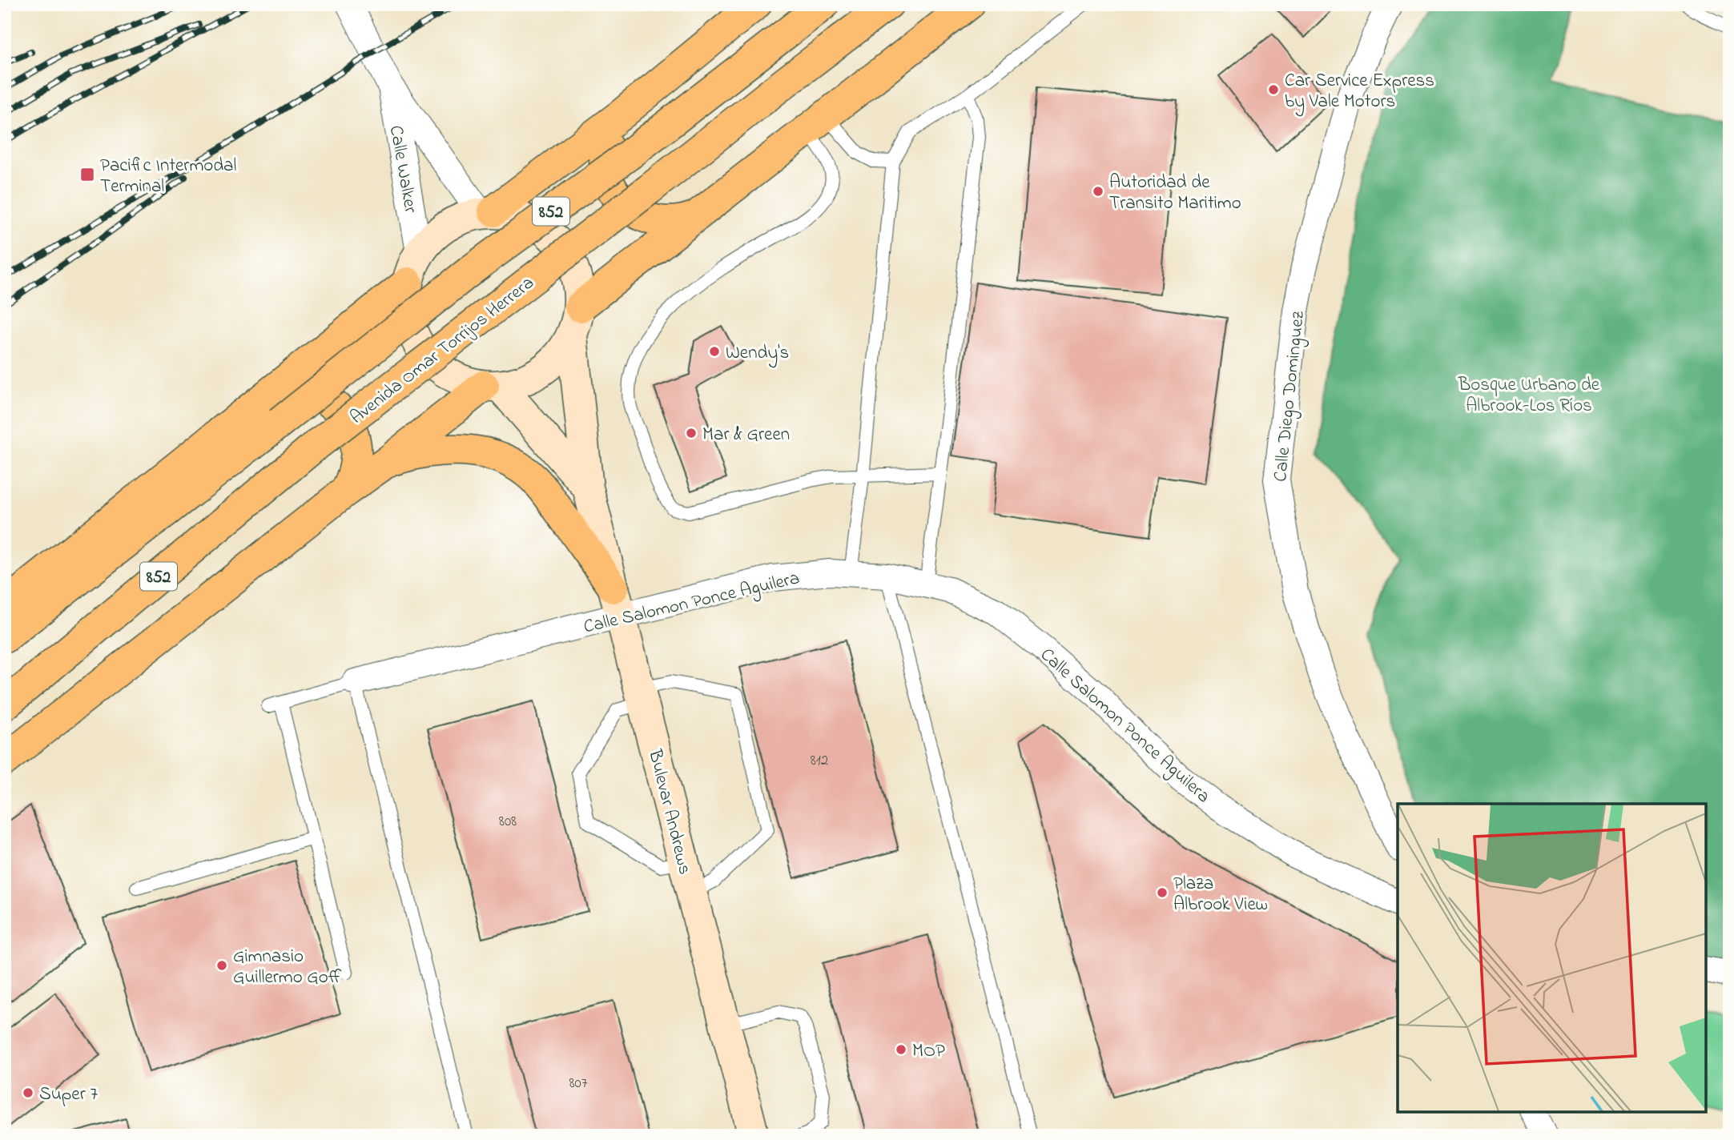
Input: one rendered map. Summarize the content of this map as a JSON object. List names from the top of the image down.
{
  "streets": {
    "main road": ["852", "Avenida Omar Torrijos Herrera"],
    "street": [
      "Calle Walker",
      "Calle Diego Dominguez",
      "Calle Salomon Ponce Aguilera",
      "Bulevar Andrews"
    ]
  },
  "crossings": [
    ["Calle Walker", "Bulevar Andrews"],
    ["Calle Salomon Ponce Aguilera", "Bulevar Andrews"]
  ],
  "parks": ["Bosque Urbano de Albrook-Los Ríos"],
  "places": {
    "other": [
      "Car Service Express by Vale Motors",
      "Autoridad de Transito Maritimo",
      "Wendy's",
      "Mar & Green",
      "Plaza Albrook View",
      "Gimnasio Guillermo Goff",
      "MOP",
      "Super 7"
    ],
    "transit": ["Pacific Intermodal Terminal"]
  },
  "house_numbers": ["812", "808", "807"]
}
